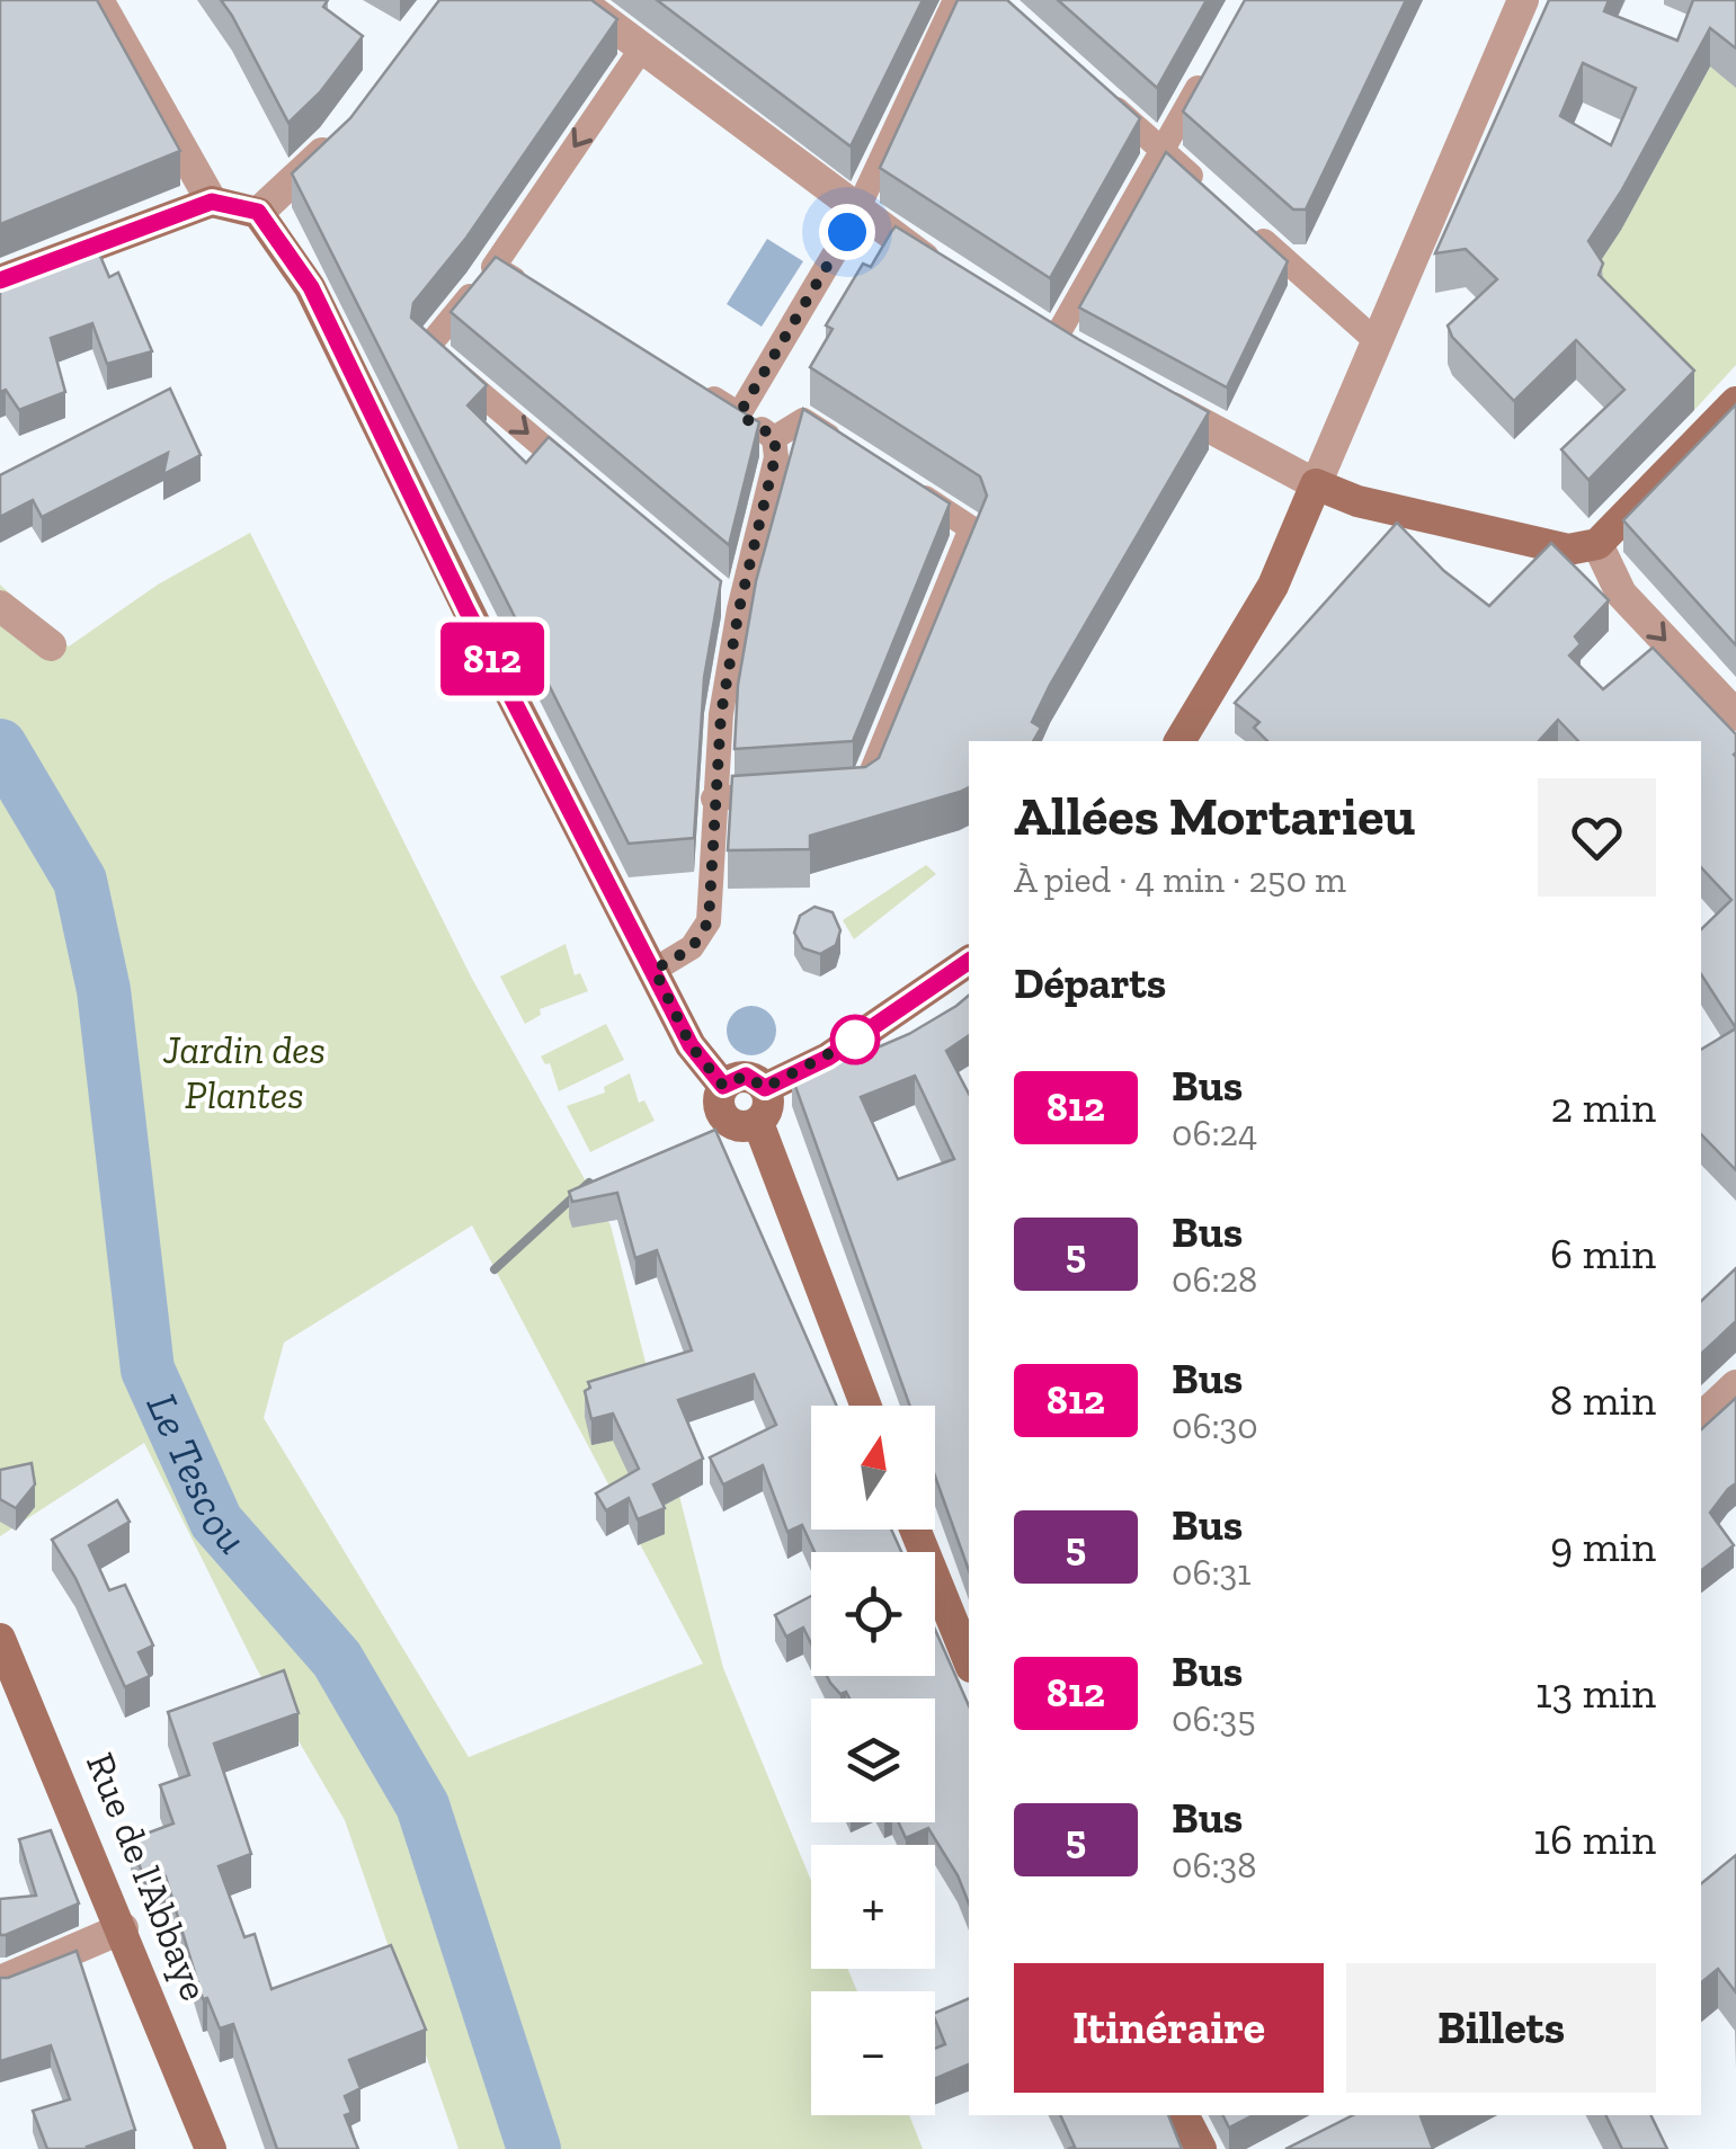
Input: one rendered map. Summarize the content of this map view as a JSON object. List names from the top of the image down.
{
  "streets": {
    "main road": ["Rue de l'Abbaye"]
  },
  "water": ["Le Tescou"],
  "parks": ["Jardin des Plantes"],
  "lines": ["bus line 812"],
  "north": "top",
  "page": {
    "on_map": "812",
    "heading": [
      ["Allées Mortarieu", "À pied · 4 min · 250 m"],
      "Départs"
    ],
    "list": [
      {
        "mark": "812",
        "name": "Bus",
        "note": "06:24",
        "value": "2 min"
      },
      {
        "mark": "5",
        "name": "Bus",
        "note": "06:28",
        "value": "6 min"
      },
      {
        "mark": "812",
        "name": "Bus",
        "note": "06:30",
        "value": "8 min"
      },
      {
        "mark": "5",
        "name": "Bus",
        "note": "06:31",
        "value": "9 min"
      },
      {
        "mark": "812",
        "name": "Bus",
        "note": "06:35",
        "value": "13 min"
      },
      {
        "mark": "5",
        "name": "Bus",
        "note": "06:38",
        "value": "16 min"
      }
    ],
    "map_buttons": ["+", "−"],
    "buttons": ["Itinéraire", "Billets"]
  }
}
